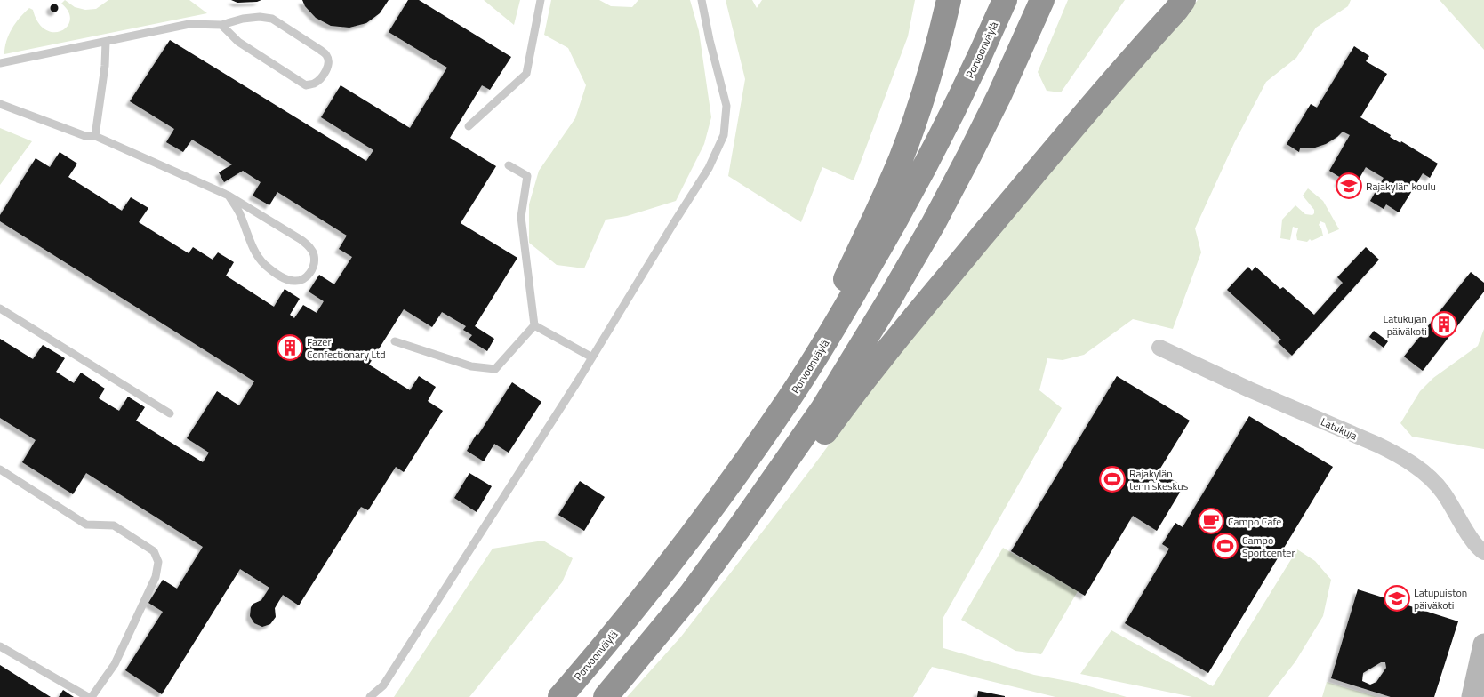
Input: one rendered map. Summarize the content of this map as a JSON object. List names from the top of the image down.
{
  "streets": {
    "highway": ["Porvoonväylä"],
    "street": ["Latukuja"]
  },
  "places": {
    "school or university": ["Rajakylän koulu", "Latupuiston päiväkoti"],
    "building": ["Latukujan päiväkoti", "Fazer Confectionary Ltd"],
    "sports": ["Rajakylän tenniskeskus", "Campo Sportcenter"],
    "cafe": ["Campo Cafe"]
  }
}
